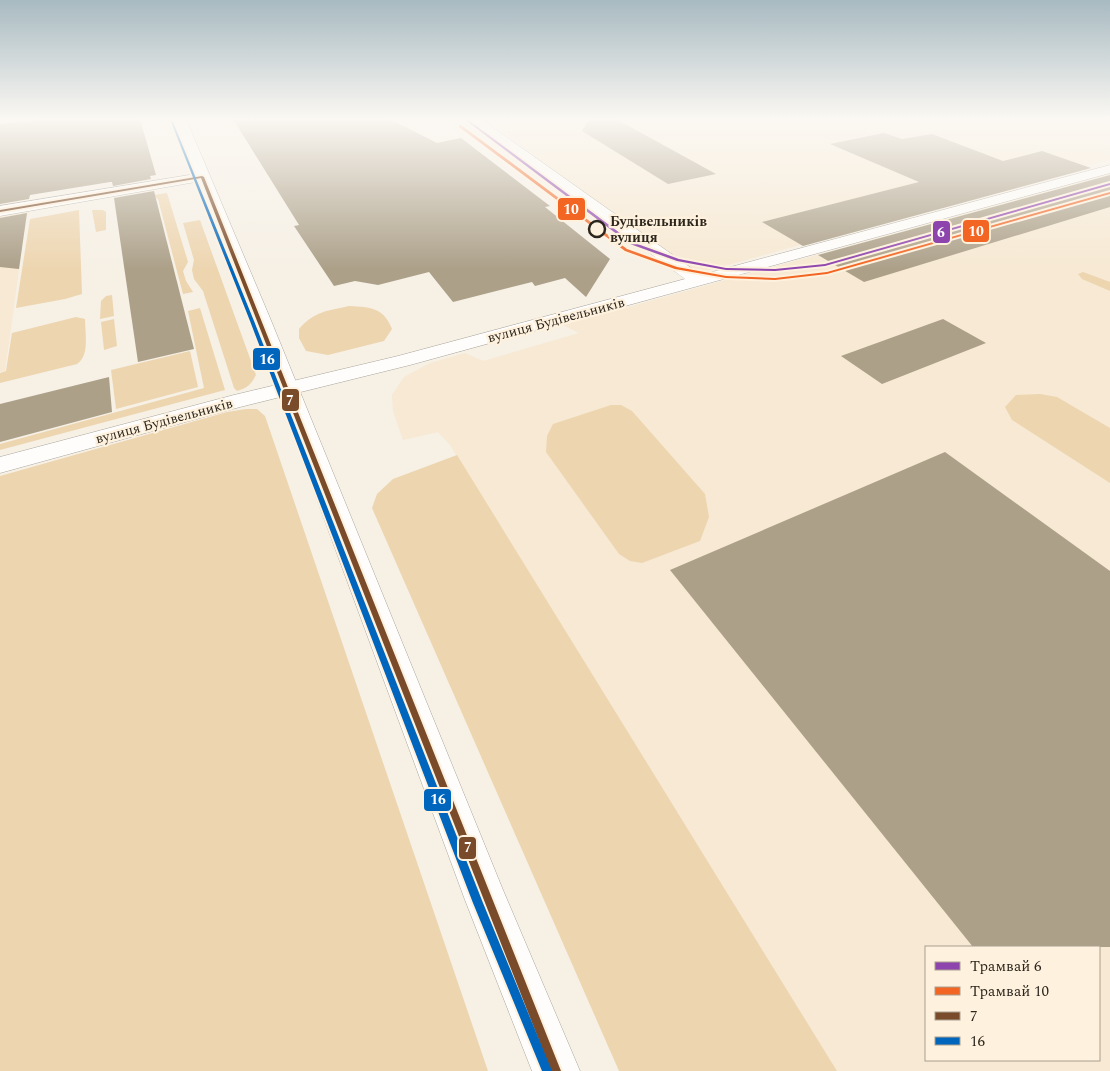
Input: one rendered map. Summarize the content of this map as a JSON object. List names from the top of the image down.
{
  "streets": {
    "street": ["вулиця Будівельників"]
  },
  "places": ["Будівельників вулиця"],
  "lines": [
    "tram line 6",
    "tram line 10",
    "transit line 16",
    "transit line 7"
  ],
  "legend": [
    "Трамвай 6",
    "Трамвай 10",
    "7",
    "16"
  ]
}
